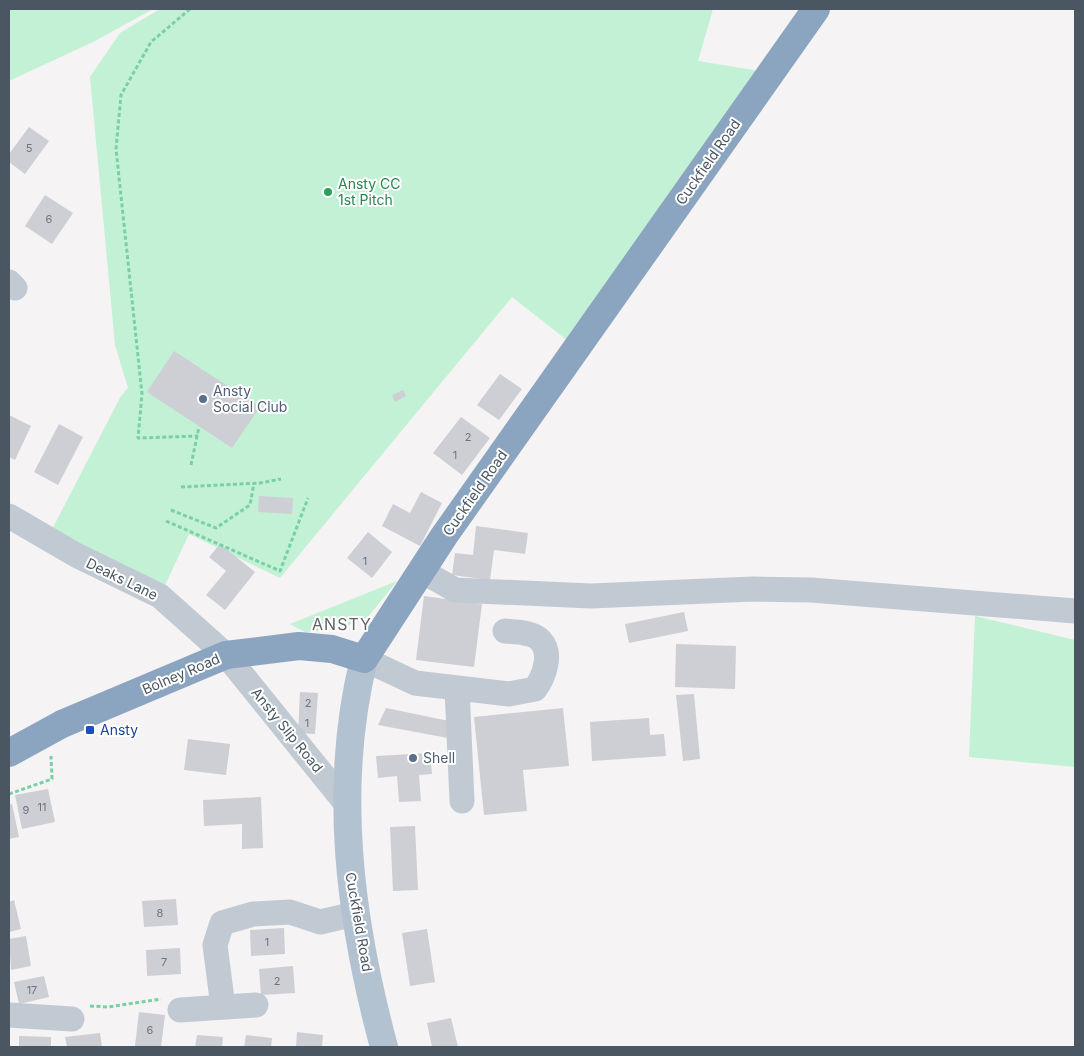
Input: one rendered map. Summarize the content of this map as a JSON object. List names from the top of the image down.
{
  "streets": {
    "highway": ["Cuckfield Road", "Bolney Road"],
    "street": ["Deaks Lane", "Ansty Slip Road"]
  },
  "crossings": [
    ["Cuckfield Road", "Bolney Road"],
    ["Cuckfield Road", "Ansty Slip Road"],
    ["Deaks Lane", "Bolney Road"],
    ["Deaks Lane", "Ansty Slip Road"],
    ["Bolney Road", "Ansty Slip Road"]
  ],
  "districts": ["ANSTY"],
  "places": {
    "other": ["Ansty CC 1st Pitch", "Ansty Social Club", "Shell"],
    "transit": ["Ansty"]
  },
  "house_numbers": [
    "5",
    "6",
    "2",
    "1",
    "1",
    "2",
    "1",
    "11",
    "9",
    "8",
    "1",
    "7",
    "2",
    "17",
    "6"
  ]
}
